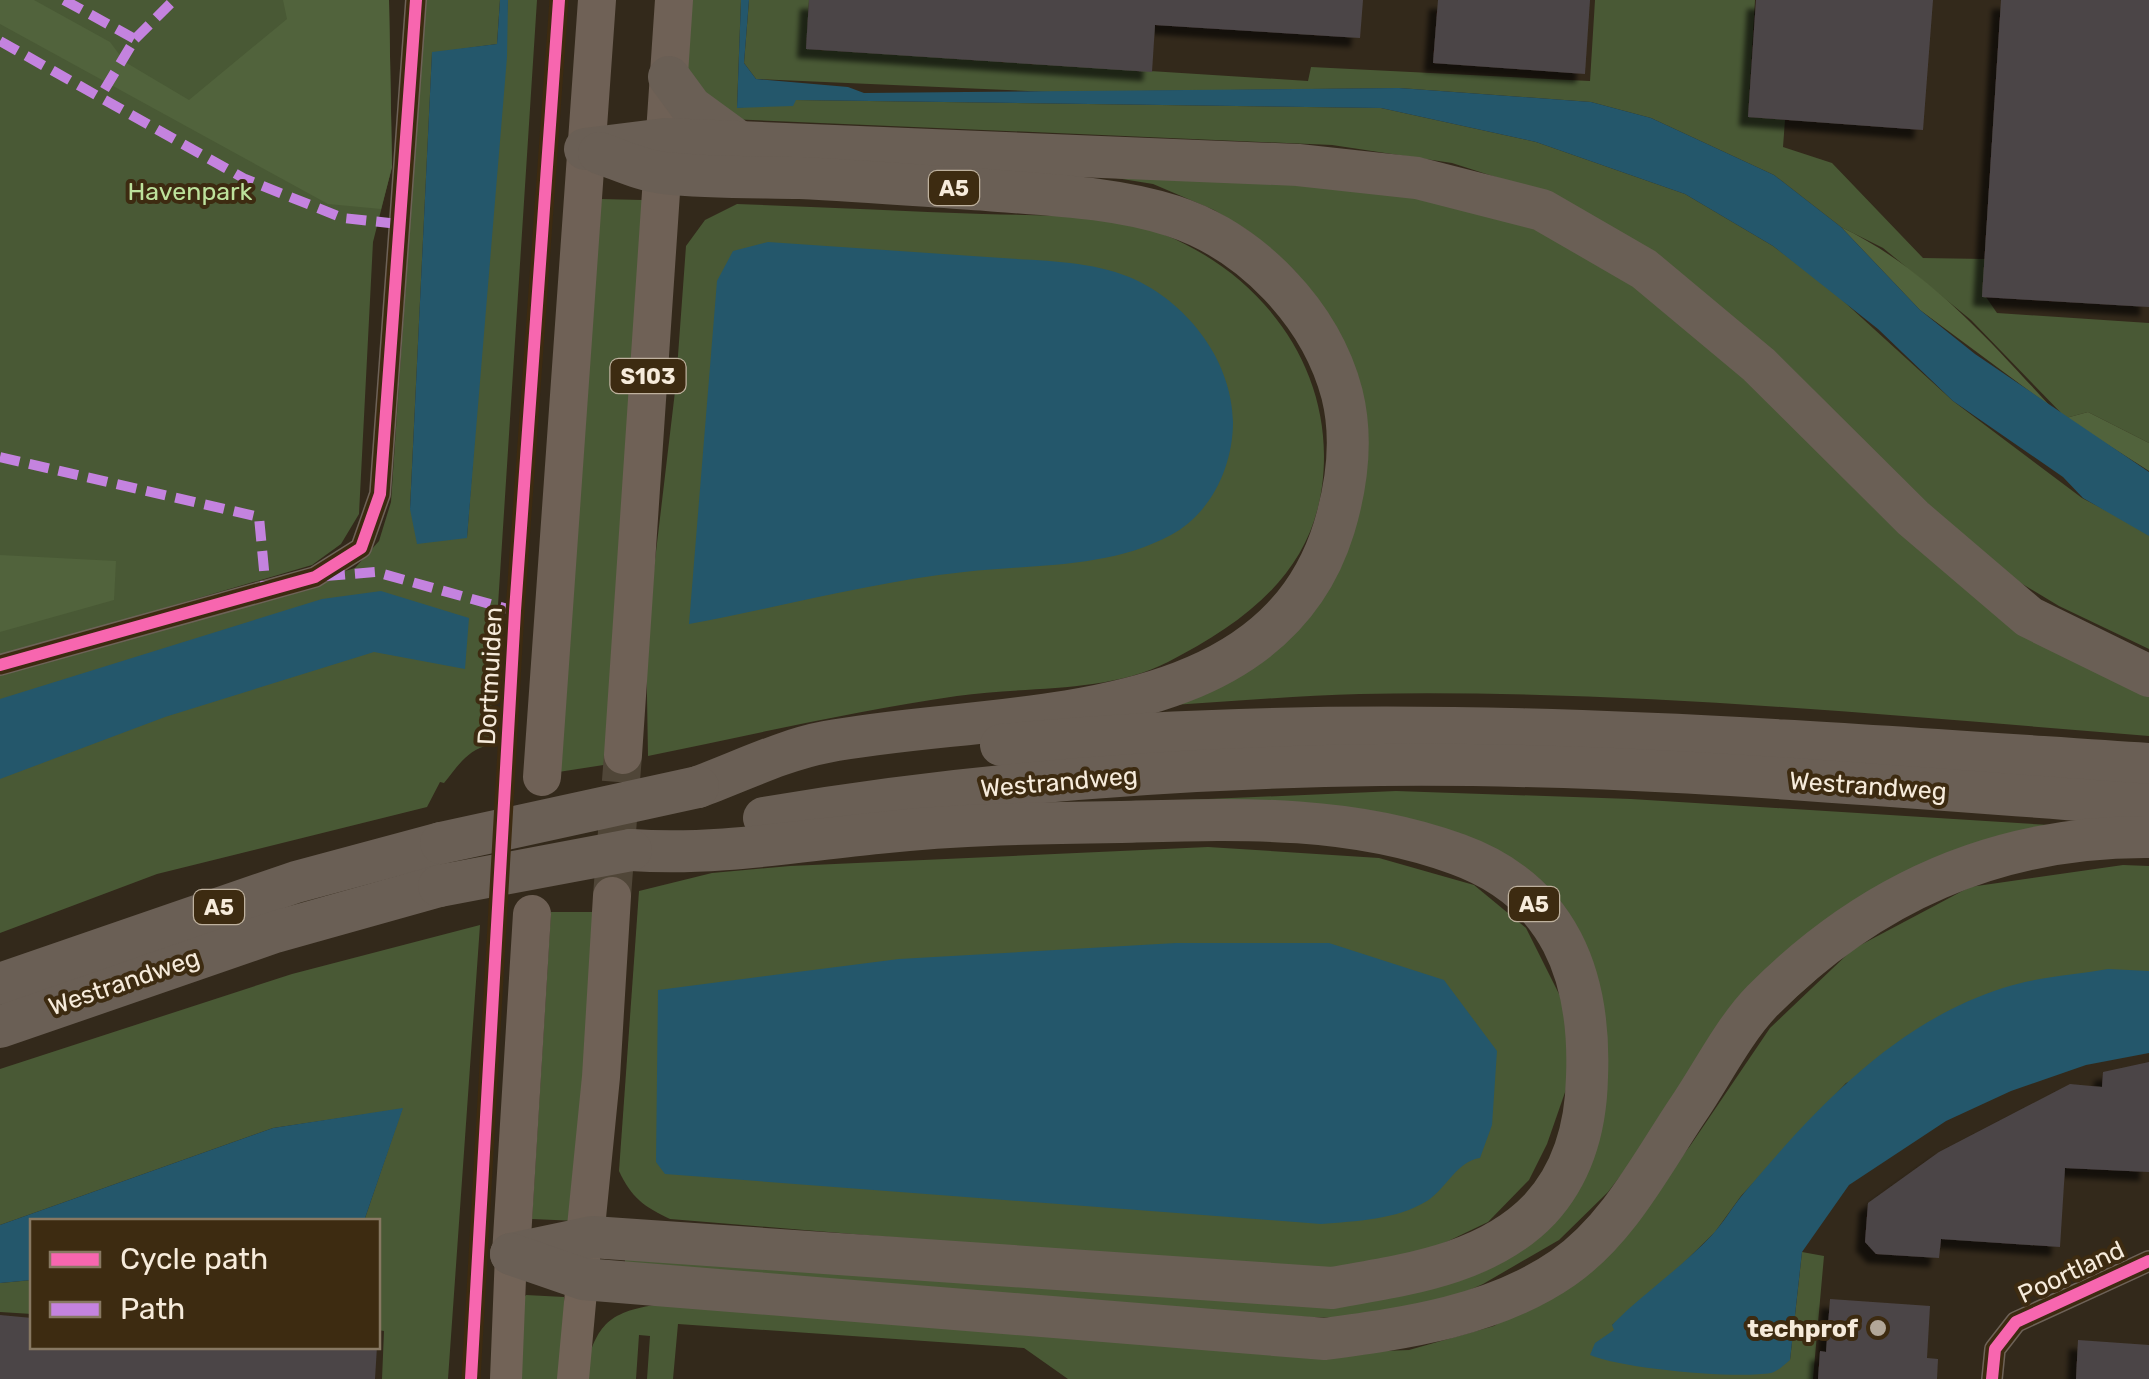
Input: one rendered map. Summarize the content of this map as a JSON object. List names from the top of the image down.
{
  "streets": {
    "highway": ["A5", "Westrandweg"],
    "main road": ["S103"],
    "street": ["Poortland"],
    "cycle path": ["Dortmuiden"]
  },
  "crossings": [
    ["A5", "S103"],
    ["A5", "Westrandweg"]
  ],
  "parks": ["Havenpark"],
  "places": ["techprof"],
  "legend": ["Cycle path", "Path"]
}
